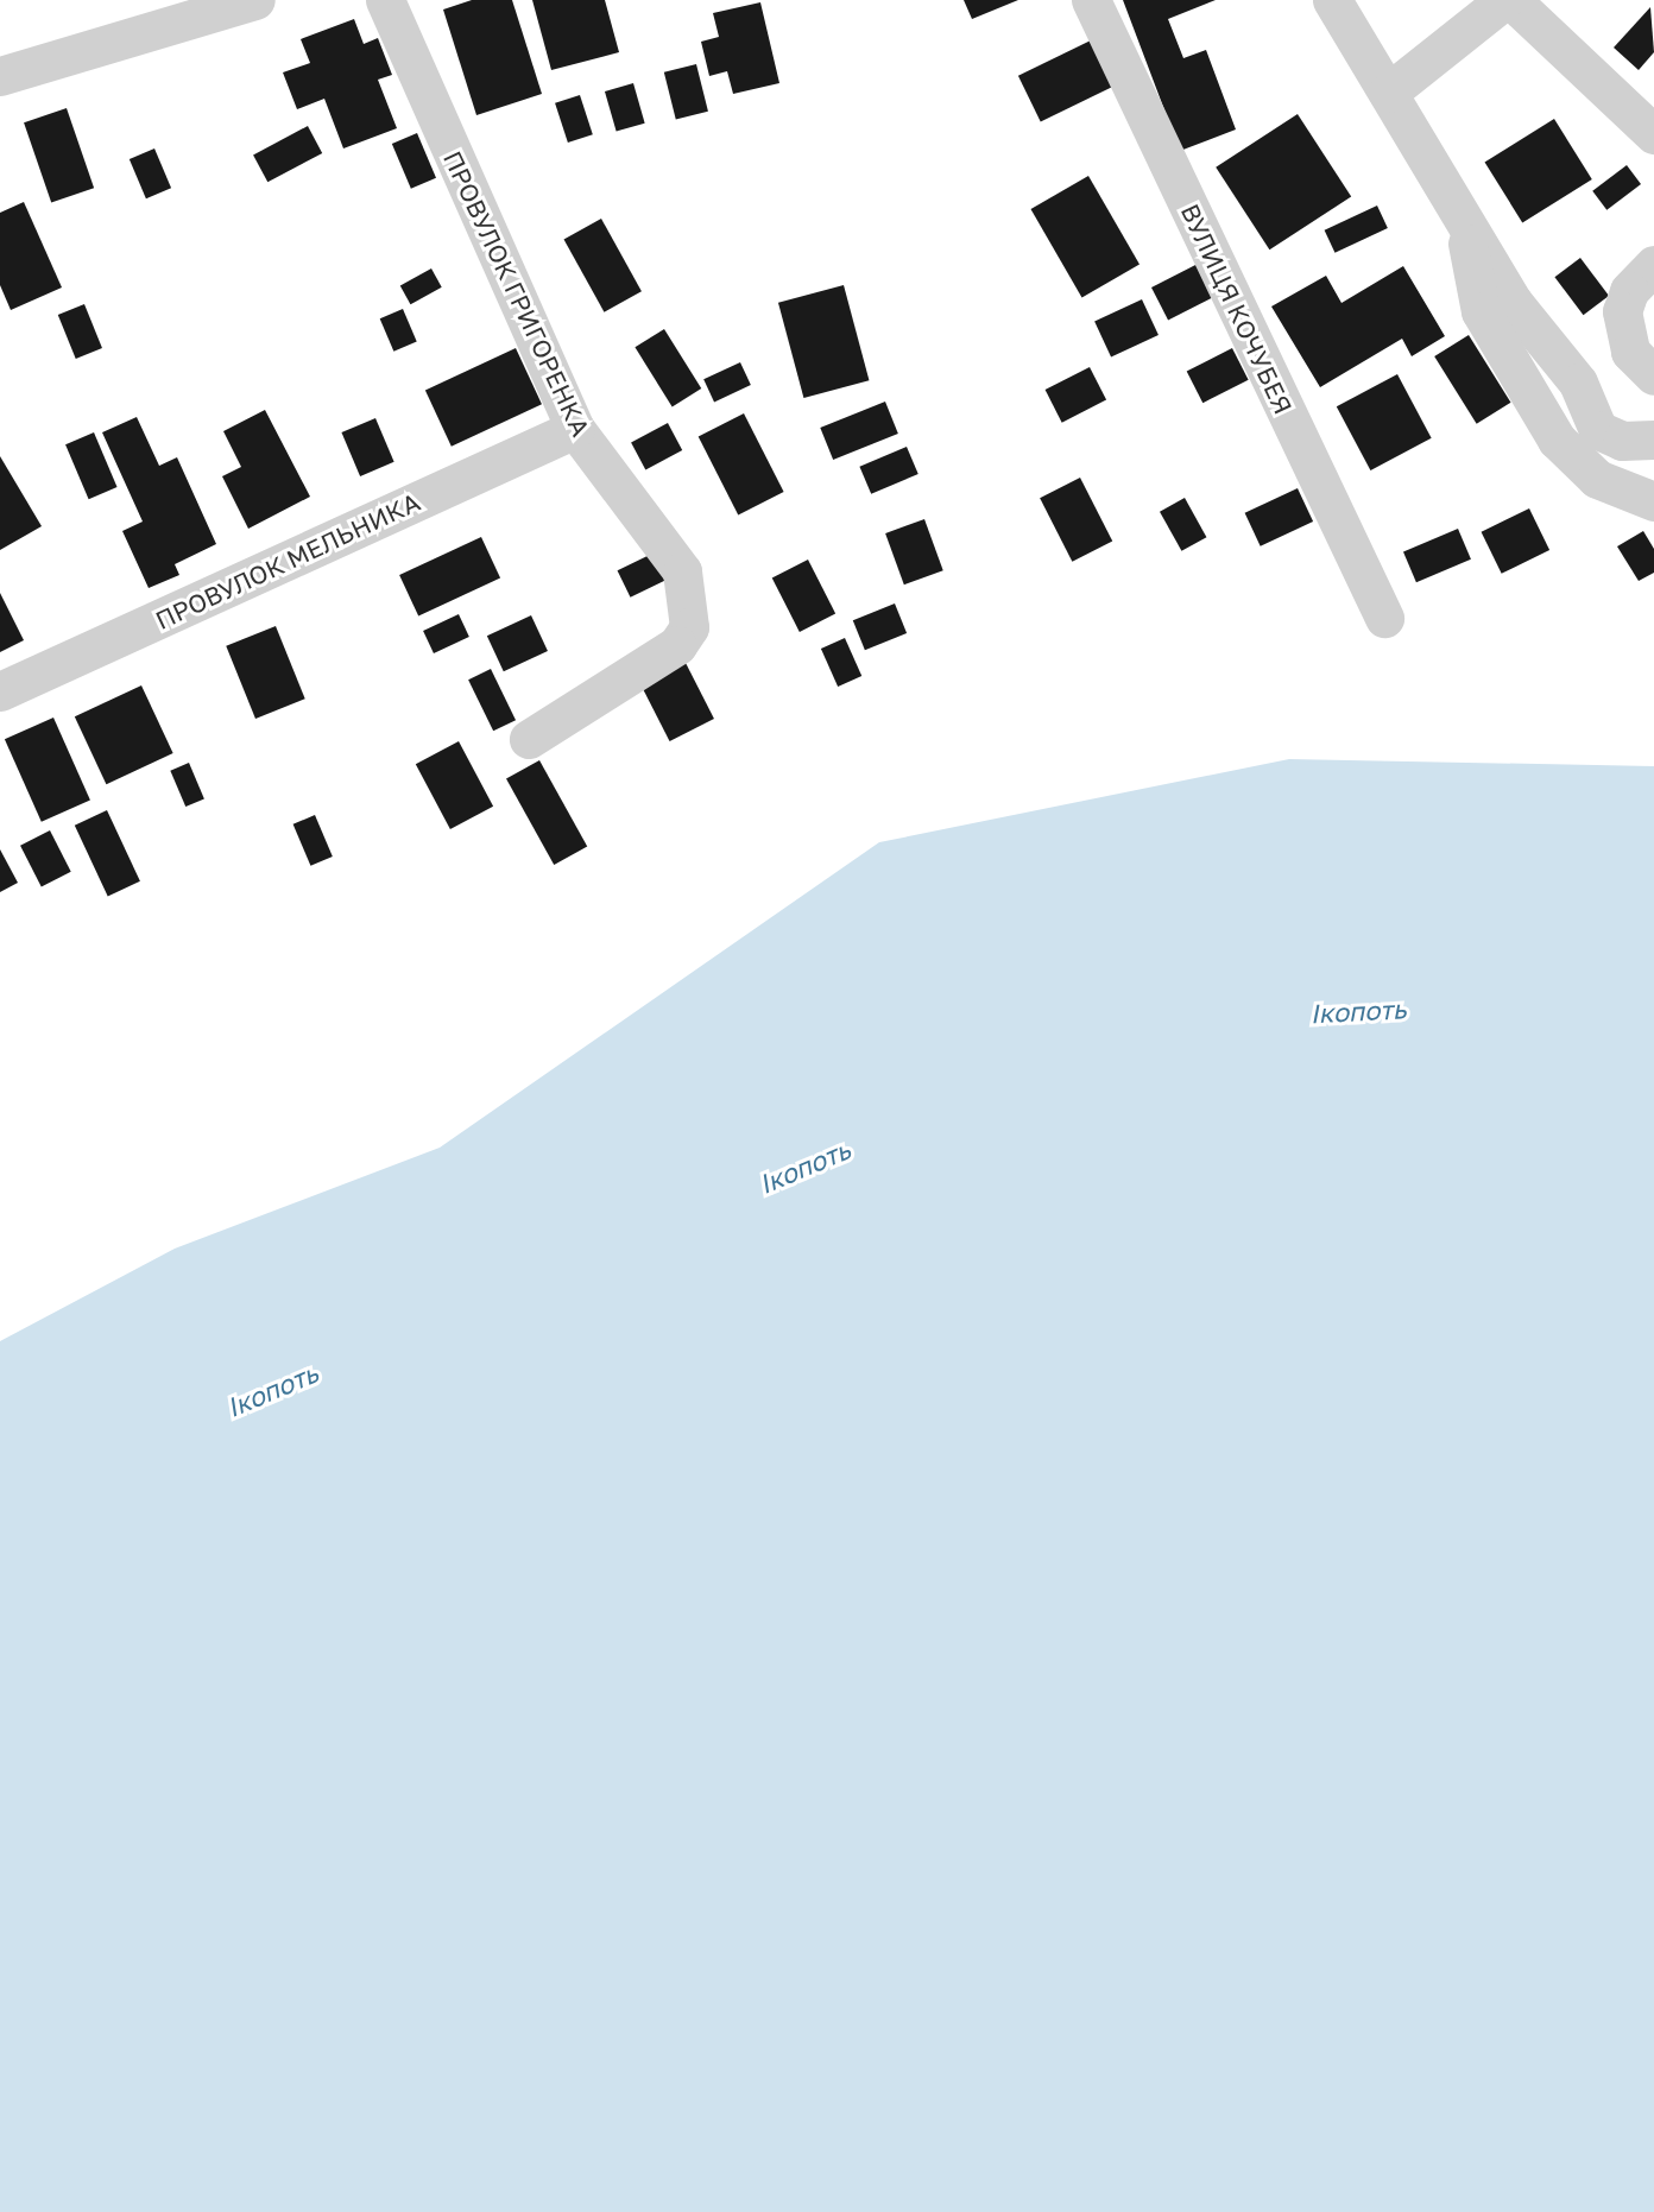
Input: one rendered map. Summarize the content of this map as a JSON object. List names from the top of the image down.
{
  "streets": {
    "street": ["ПРОВУЛОК ГРИГОРЕНКА", "ВУЛИЦЯ КОЧУБЕЯ", "ПРОВУЛОК МЕЛЬНИКА"]
  },
  "crossings": [
    ["ПРОВУЛОК ГРИГОРЕНКА", "ПРОВУЛОК МЕЛЬНИКА"]
  ],
  "water": ["Ікопоть"]
}
